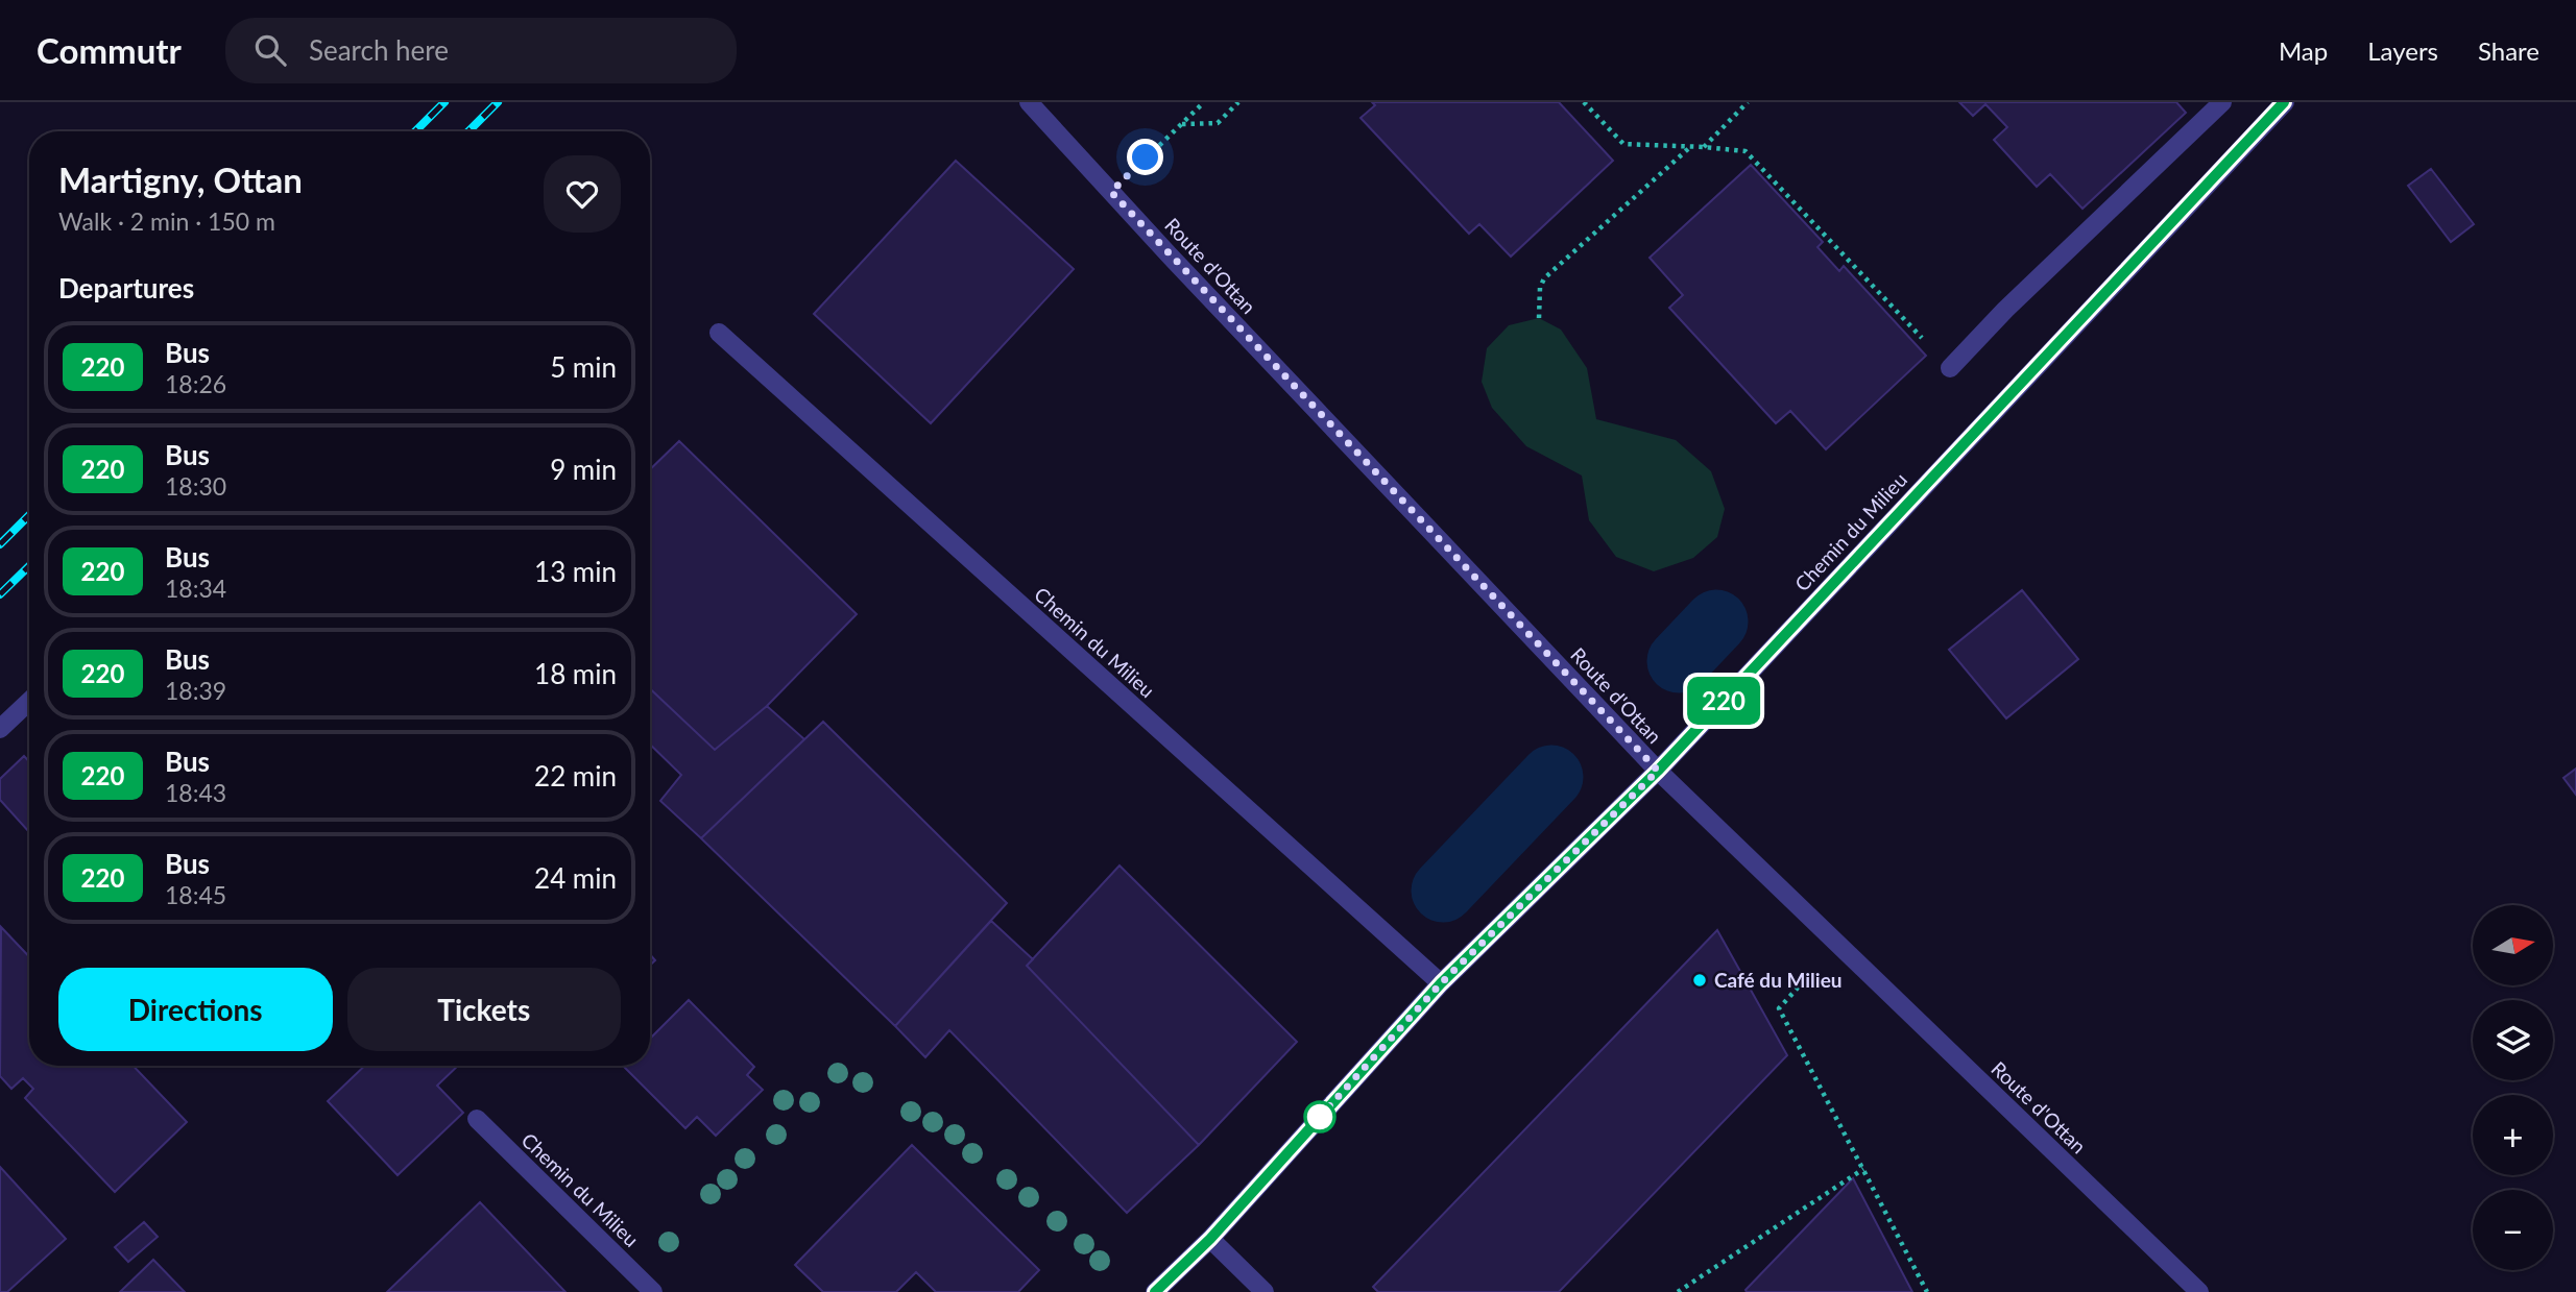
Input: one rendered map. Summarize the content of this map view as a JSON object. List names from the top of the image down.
{
  "streets": {
    "street": ["Route d'Ottan", "Chemin du Milieu"]
  },
  "crossings": [
    ["Route d'Ottan", "Chemin du Milieu"]
  ],
  "places": ["Café du Milieu"],
  "lines": ["bus line 220"],
  "north": "right",
  "page": {
    "header": "Commutr",
    "search": "Search here",
    "nav": ["Map", "Layers", "Share"],
    "on_map": "220",
    "heading": [
      ["Martigny, Ottan", "Walk · 2 min · 150 m"],
      "Departures"
    ],
    "list": [
      {
        "mark": "220",
        "name": "Bus",
        "note": "18:26",
        "value": "5 min"
      },
      {
        "mark": "220",
        "name": "Bus",
        "note": "18:30",
        "value": "9 min"
      },
      {
        "mark": "220",
        "name": "Bus",
        "note": "18:34",
        "value": "13 min"
      },
      {
        "mark": "220",
        "name": "Bus",
        "note": "18:39",
        "value": "18 min"
      },
      {
        "mark": "220",
        "name": "Bus",
        "note": "18:43",
        "value": "22 min"
      },
      {
        "mark": "220",
        "name": "Bus",
        "note": "18:45",
        "value": "24 min"
      }
    ],
    "map_buttons": ["+", "−"],
    "buttons": ["Directions", "Tickets"]
  }
}
